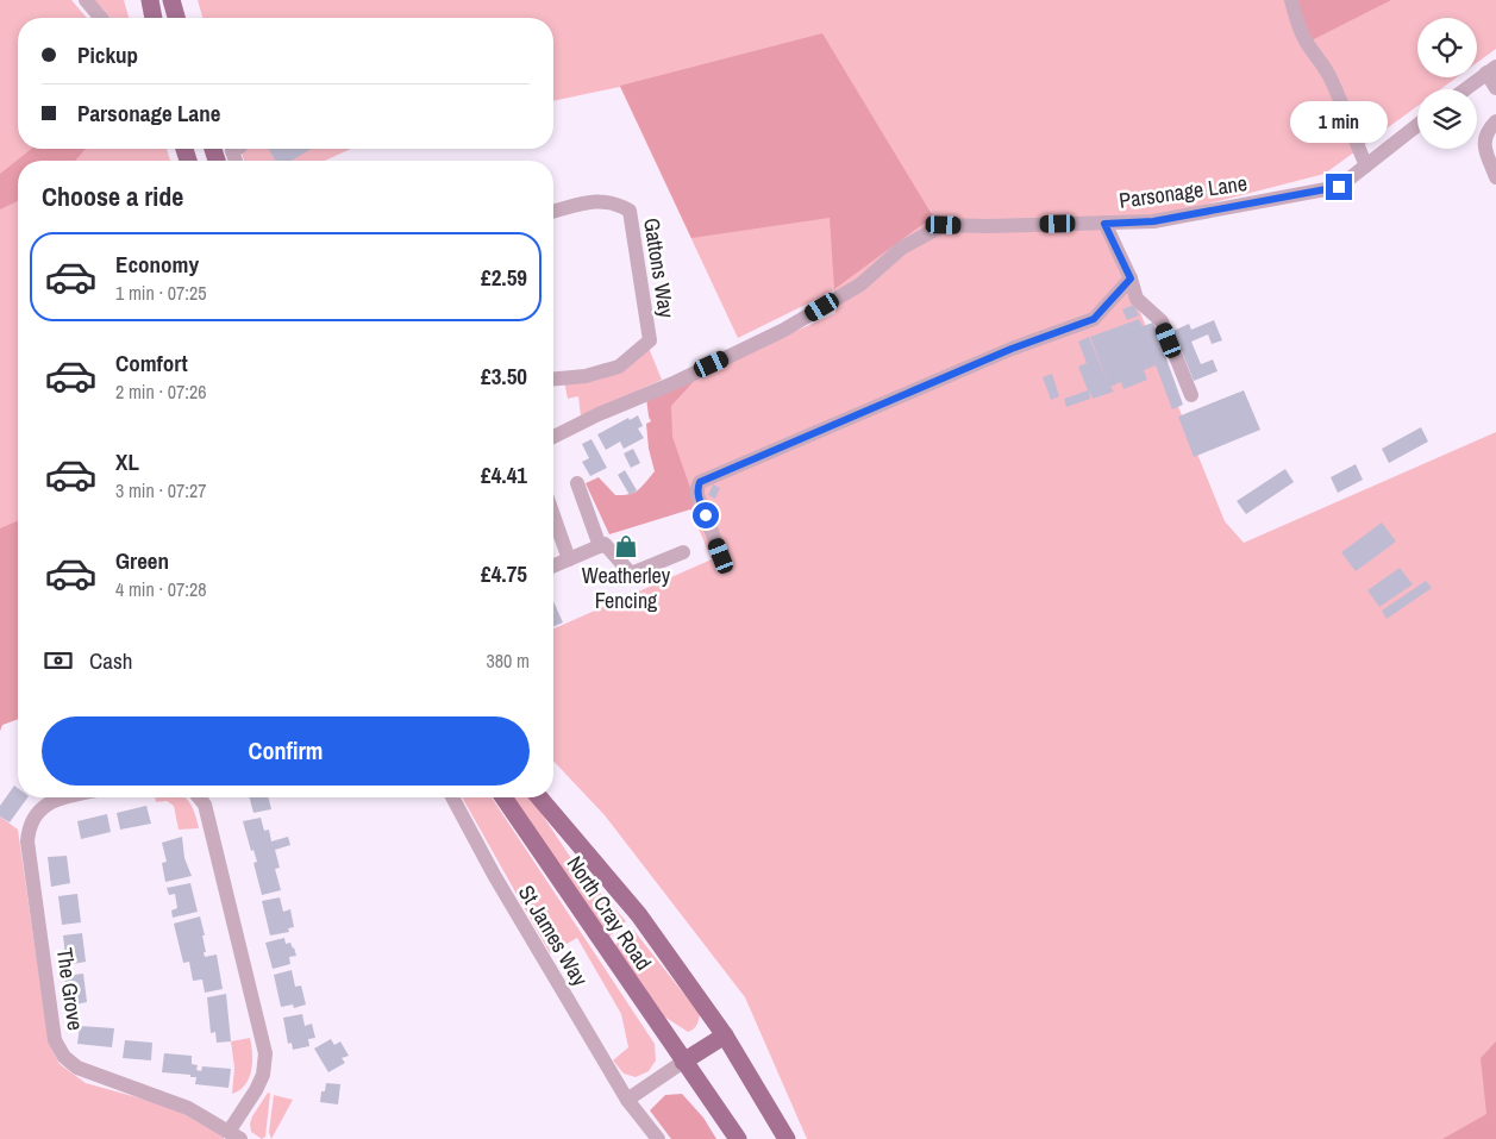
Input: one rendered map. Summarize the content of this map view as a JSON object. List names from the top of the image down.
{
  "streets": {
    "main road": ["North Cray Road"],
    "street": [
      "Parsonage Lane",
      "Gattons Way",
      "St James Way",
      "The Grove"
    ]
  },
  "places": {
    "shop": ["Weatherley Fencing"]
  },
  "page": {
    "banner": ["Pickup", "Parsonage Lane"],
    "bubble": "1 min",
    "heading": "Choose a ride",
    "list": [
      {
        "name": "Economy",
        "note": "1 min · 07:25",
        "value": "£2.59"
      },
      {
        "name": "Comfort",
        "note": "2 min · 07:26",
        "value": "£3.50"
      },
      {
        "name": "XL",
        "note": "3 min · 07:27",
        "value": "£4.41"
      },
      {
        "name": "Green",
        "note": "4 min · 07:28",
        "value": "£4.75"
      }
    ],
    "pay": ["Cash", "380 m"],
    "buttons": "Confirm"
  }
}
